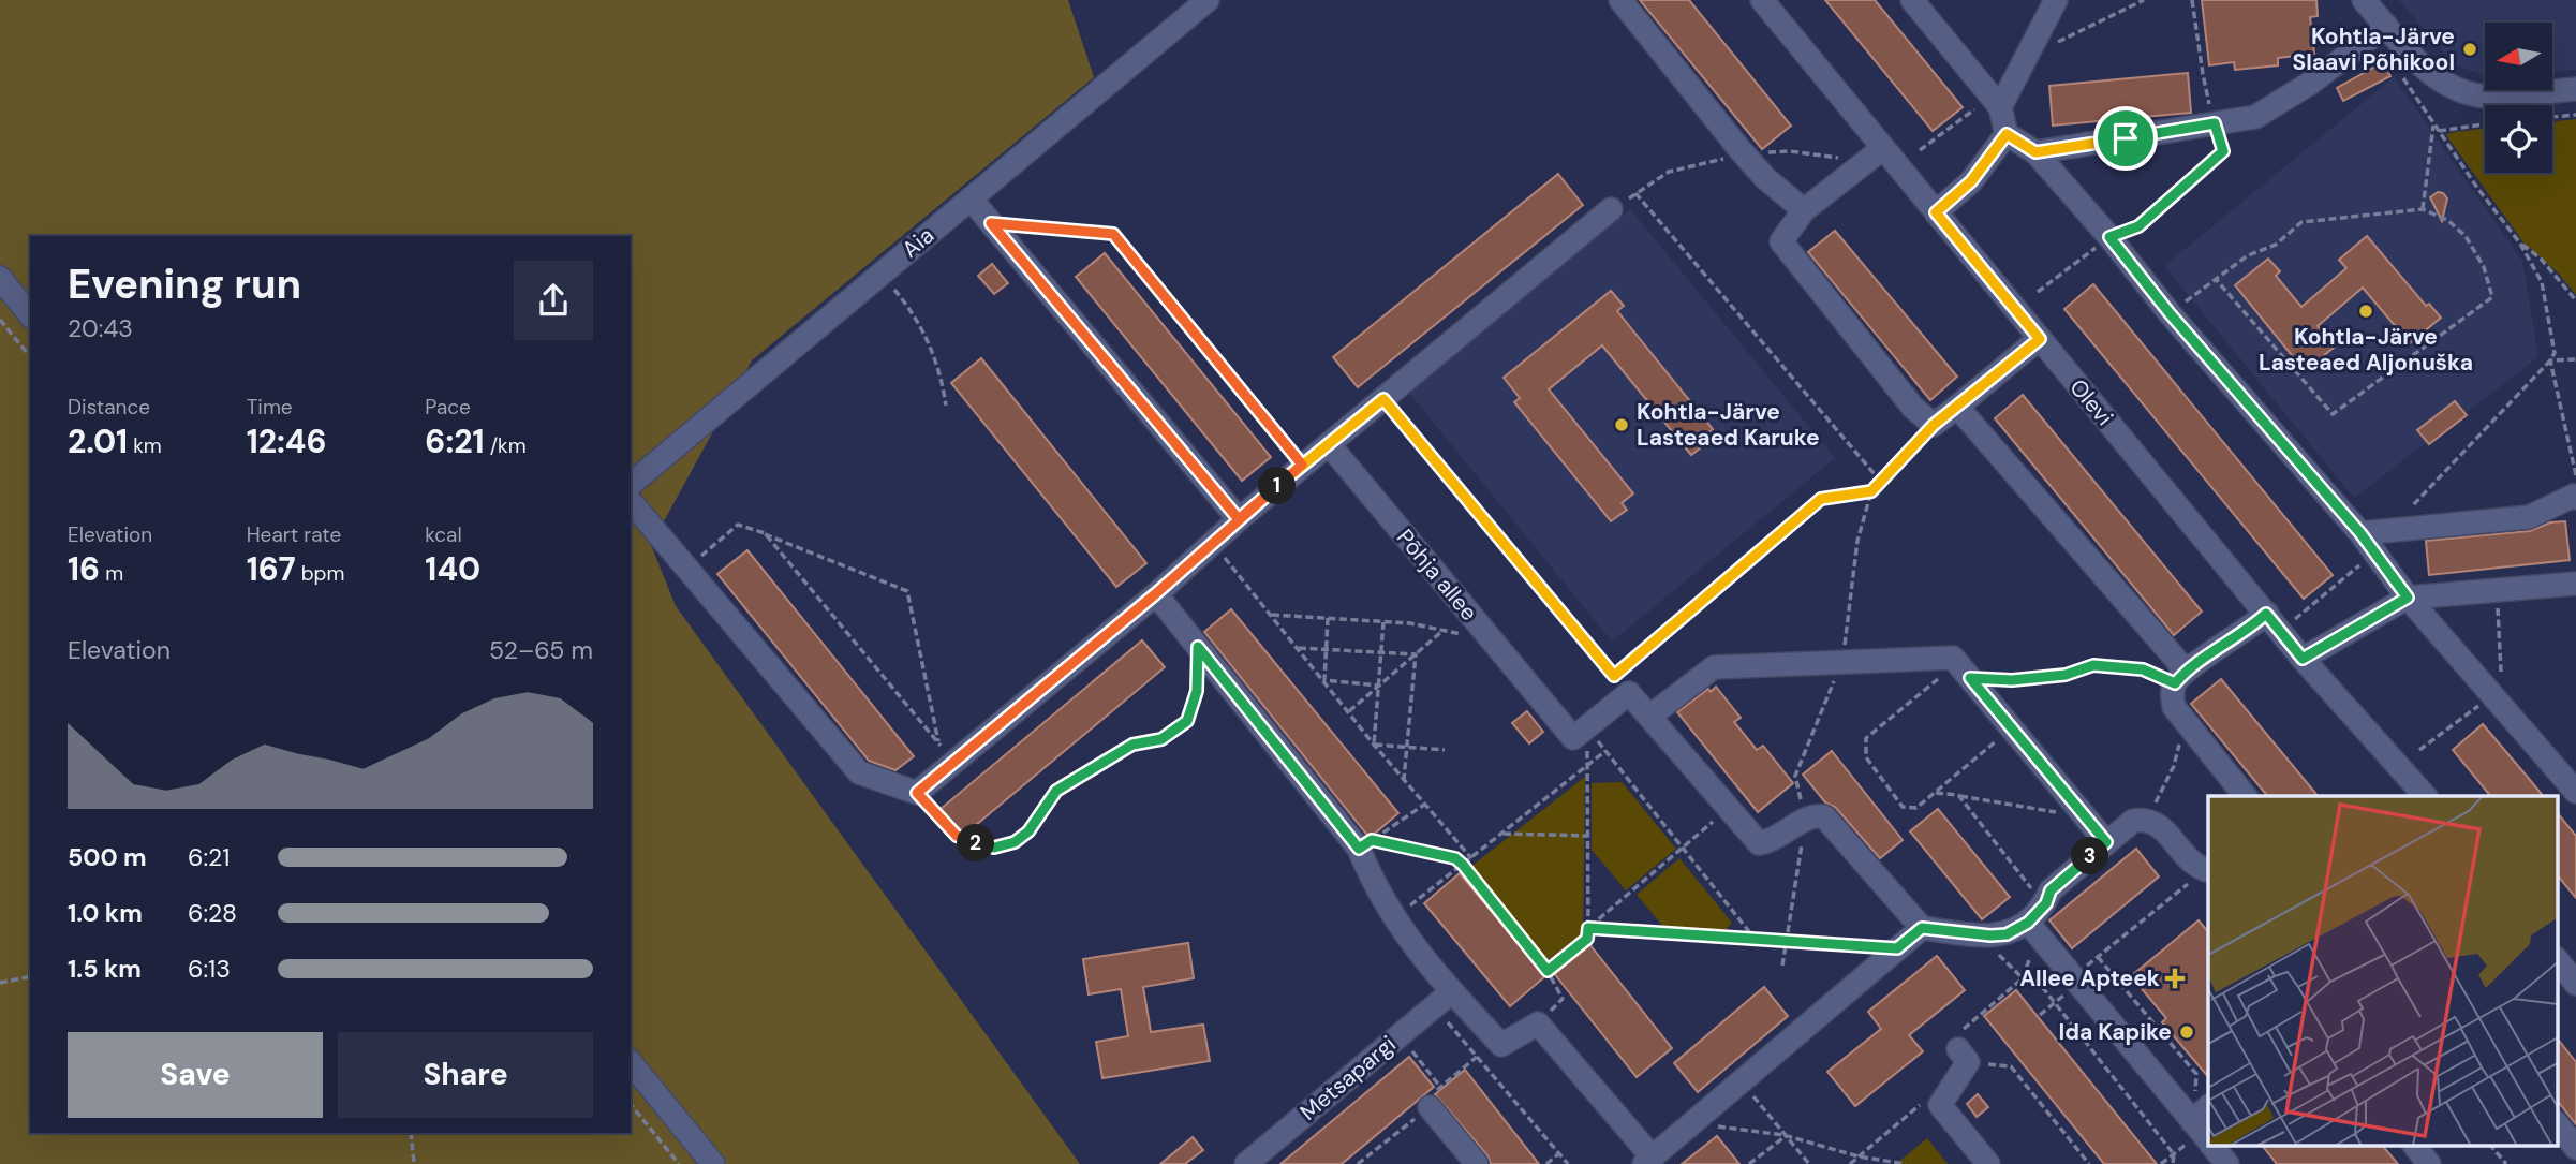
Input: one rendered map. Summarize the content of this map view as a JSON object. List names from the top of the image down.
{
  "streets": {
    "street": [
      "Aia",
      "Olevi",
      "Põhja allee",
      "Metsapargi"
    ]
  },
  "places": {
    "other": [
      "Kohtla-Järve Slaavi Põhikool",
      "Kohtla-Järve Lasteaed Aljonuška",
      "Kohtla-Järve Lasteaed Karuke",
      "Ida Kapike"
    ],
    "health": ["Allee Apteek"]
  },
  "north": "left",
  "page": {
    "heading": ["Evening run", "20:43"],
    "stats": [
      ["Distance", "2.01 km"],
      ["Time", "12:46"],
      ["Pace", "6:21 /km"],
      ["Elevation", "16 m"],
      ["Heart rate", "167 bpm"],
      ["kcal", "140"]
    ],
    "pins": ["1", "2", "3"],
    "chart": ["Elevation", "52–65 m"],
    "list": [
      {
        "name": "500 m",
        "note": "6:21"
      },
      {
        "name": "1.0 km",
        "note": "6:28"
      },
      {
        "name": "1.5 km",
        "note": "6:13"
      }
    ],
    "buttons": ["Save", "Share"]
  }
}
